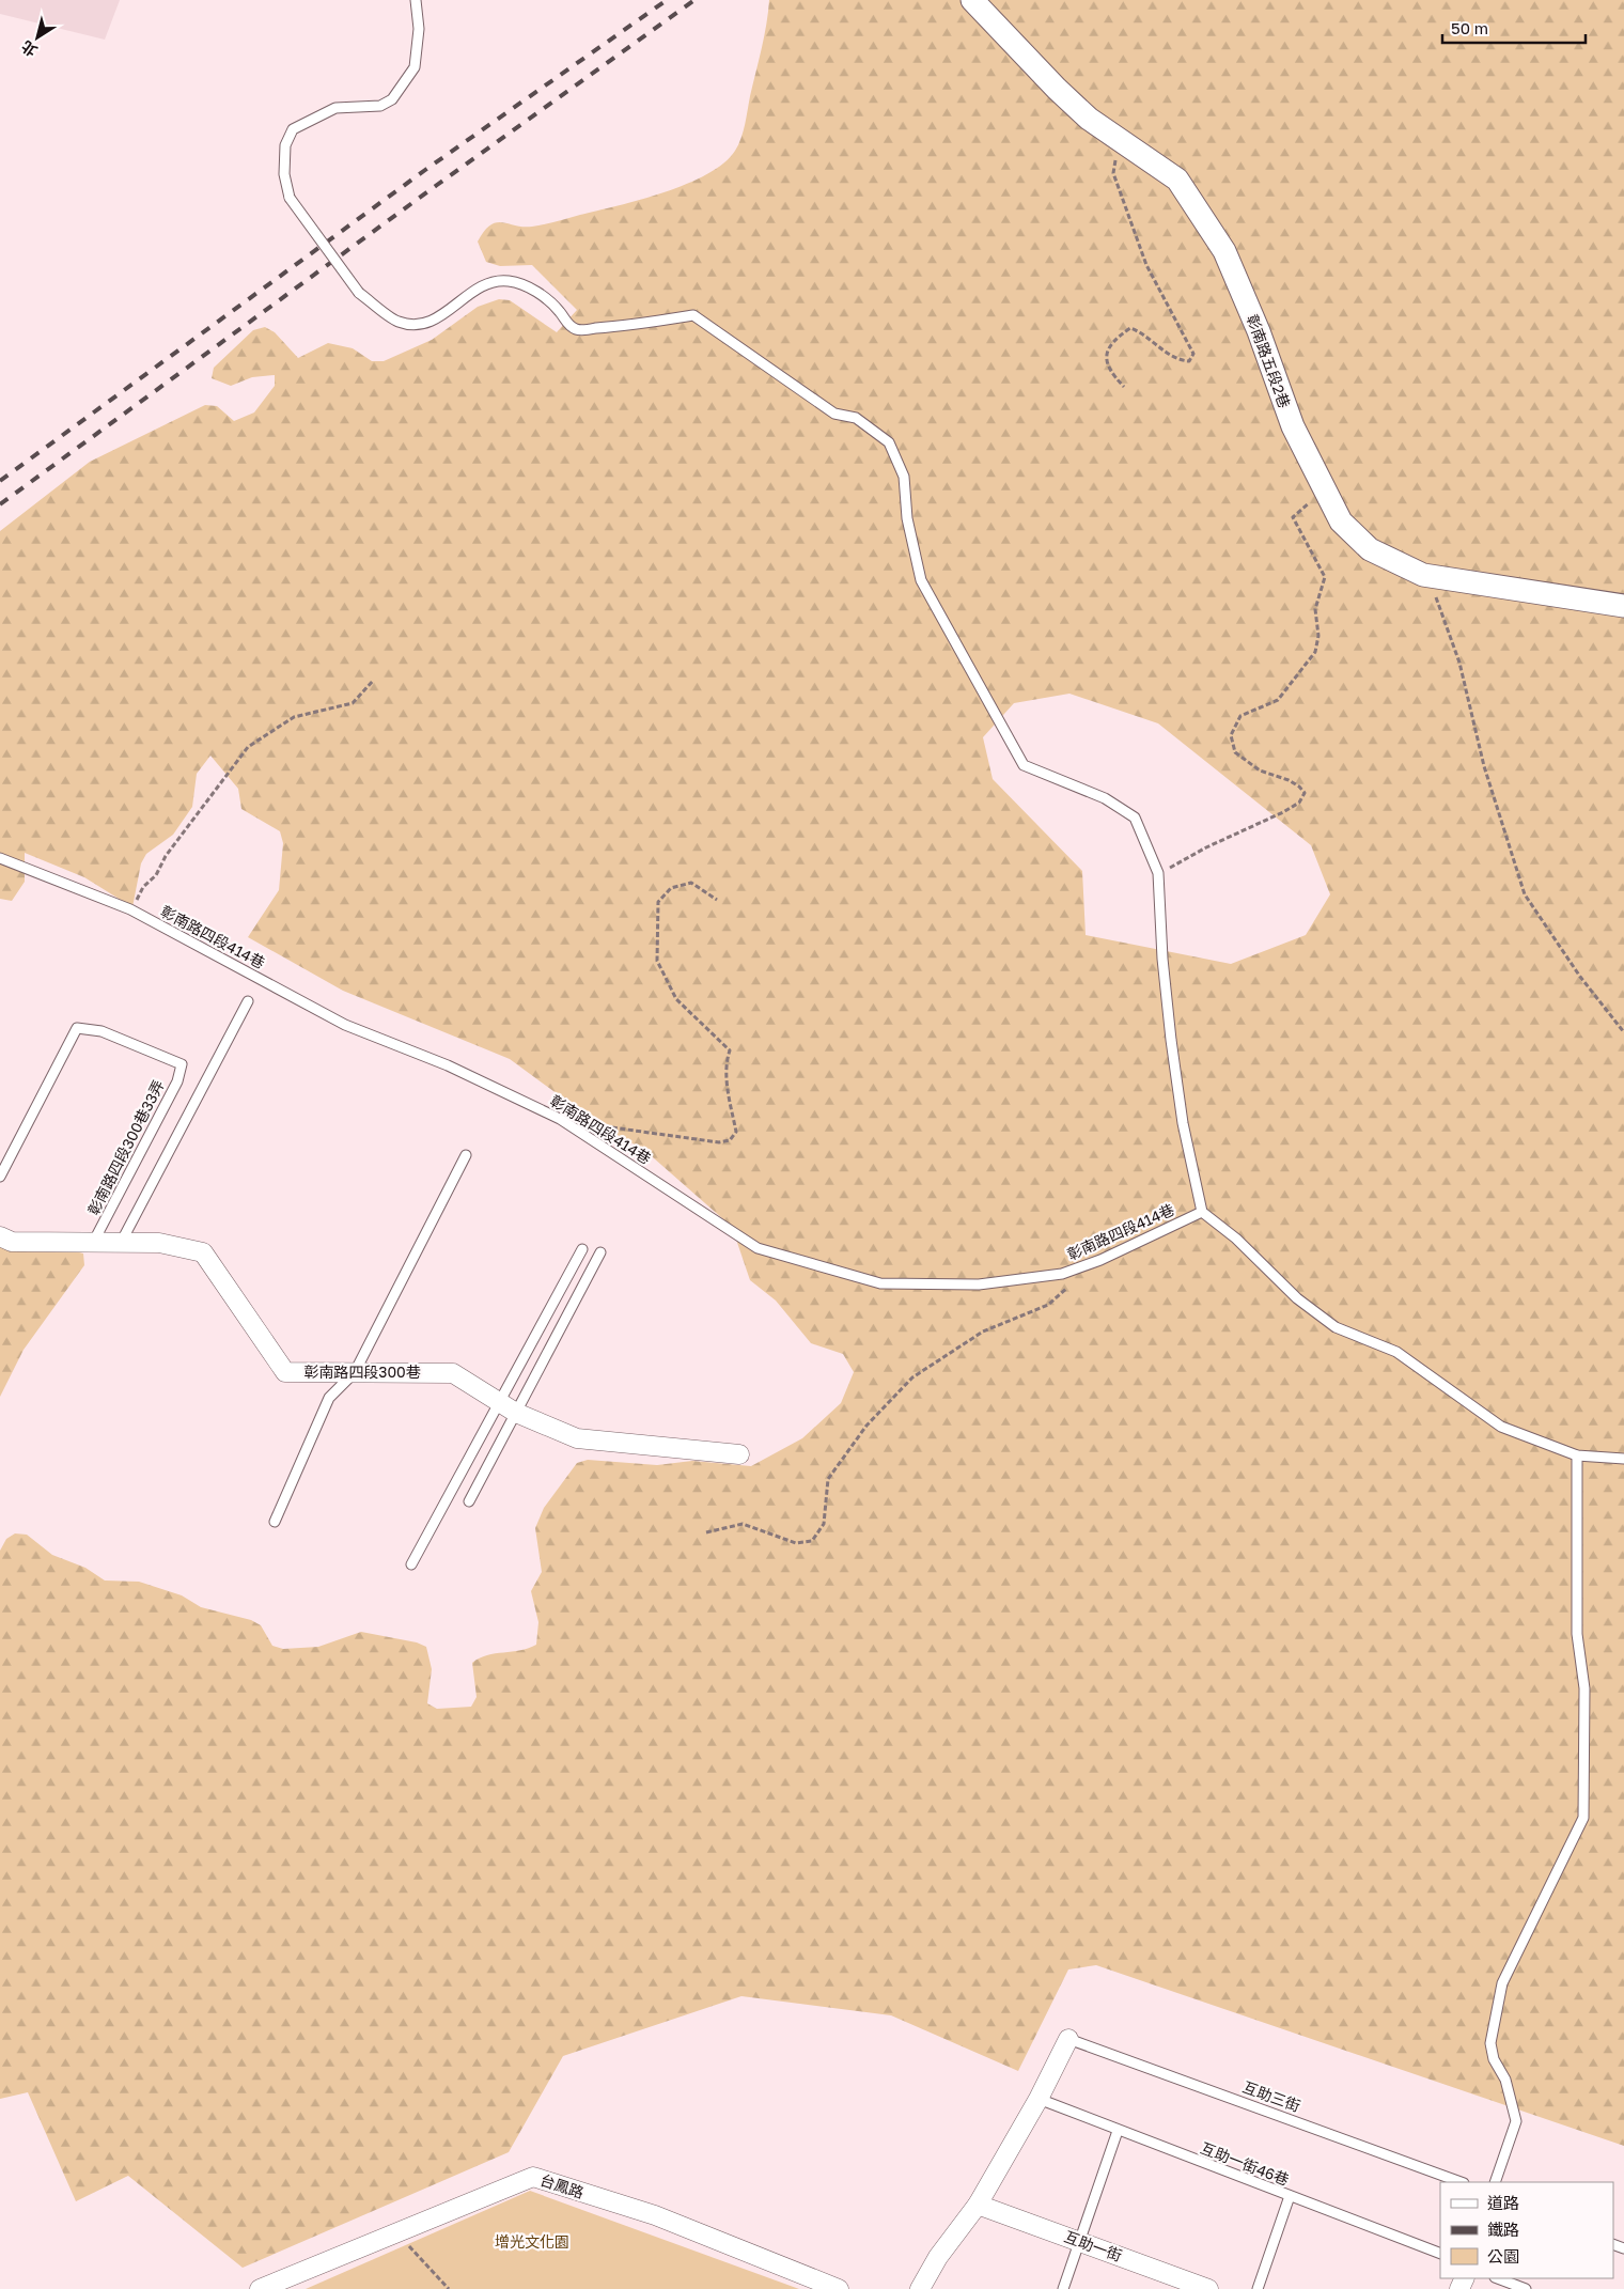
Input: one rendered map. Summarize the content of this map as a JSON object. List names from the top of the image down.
{
  "streets": {
    "street": [
      "彰南路五段2巷",
      "彰南路四段300巷",
      "台鳳路",
      "互助一街"
    ],
    "lane": [
      "彰南路四段414巷",
      "彰南路四段300巷33弄",
      "互助三街",
      "互助一街46巷"
    ]
  },
  "crossings": [
    ["彰南路四段300巷33弄", "彰南路四段300巷"]
  ],
  "parks": ["增光文化園"],
  "legend": ["道路", "鐵路", "公園"],
  "scale_bar": "50 m",
  "north": "bottom left"
}
